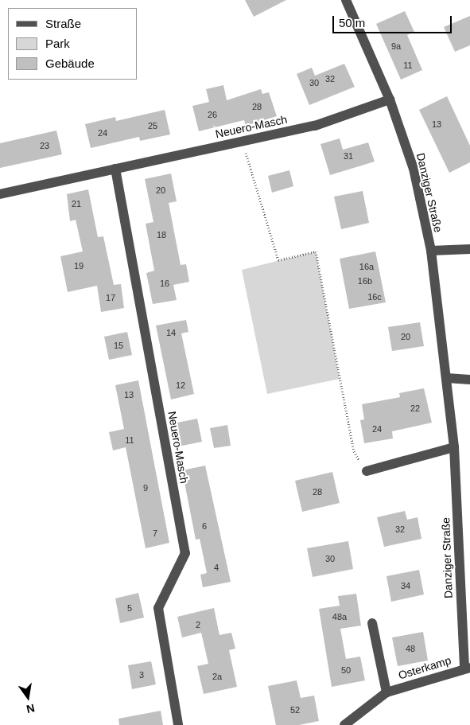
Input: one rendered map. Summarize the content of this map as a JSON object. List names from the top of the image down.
{
  "streets": {
    "street": ["Neuero-Masch", "Danziger Straße", "Osterkamp"]
  },
  "crossings": [
    ["Neuero-Masch", "Danziger Straße"],
    ["Danziger Straße", "Osterkamp"]
  ],
  "house_numbers": [
    "9a",
    "11",
    "32",
    "30",
    "28",
    "26",
    "13",
    "25",
    "24",
    "23",
    "31",
    "20",
    "21",
    "18",
    "19",
    "16a",
    "16b",
    "16",
    "16c",
    "17",
    "14",
    "20",
    "15",
    "12",
    "13",
    "22",
    "24",
    "11",
    "9",
    "28",
    "6",
    "32",
    "7",
    "30",
    "4",
    "34",
    "5",
    "48a",
    "2",
    "48",
    "50",
    "3",
    "2a",
    "52"
  ],
  "legend": ["Straße", "Park", "Gebäude"],
  "scale_bar": "50 m",
  "north": "bottom"
}
